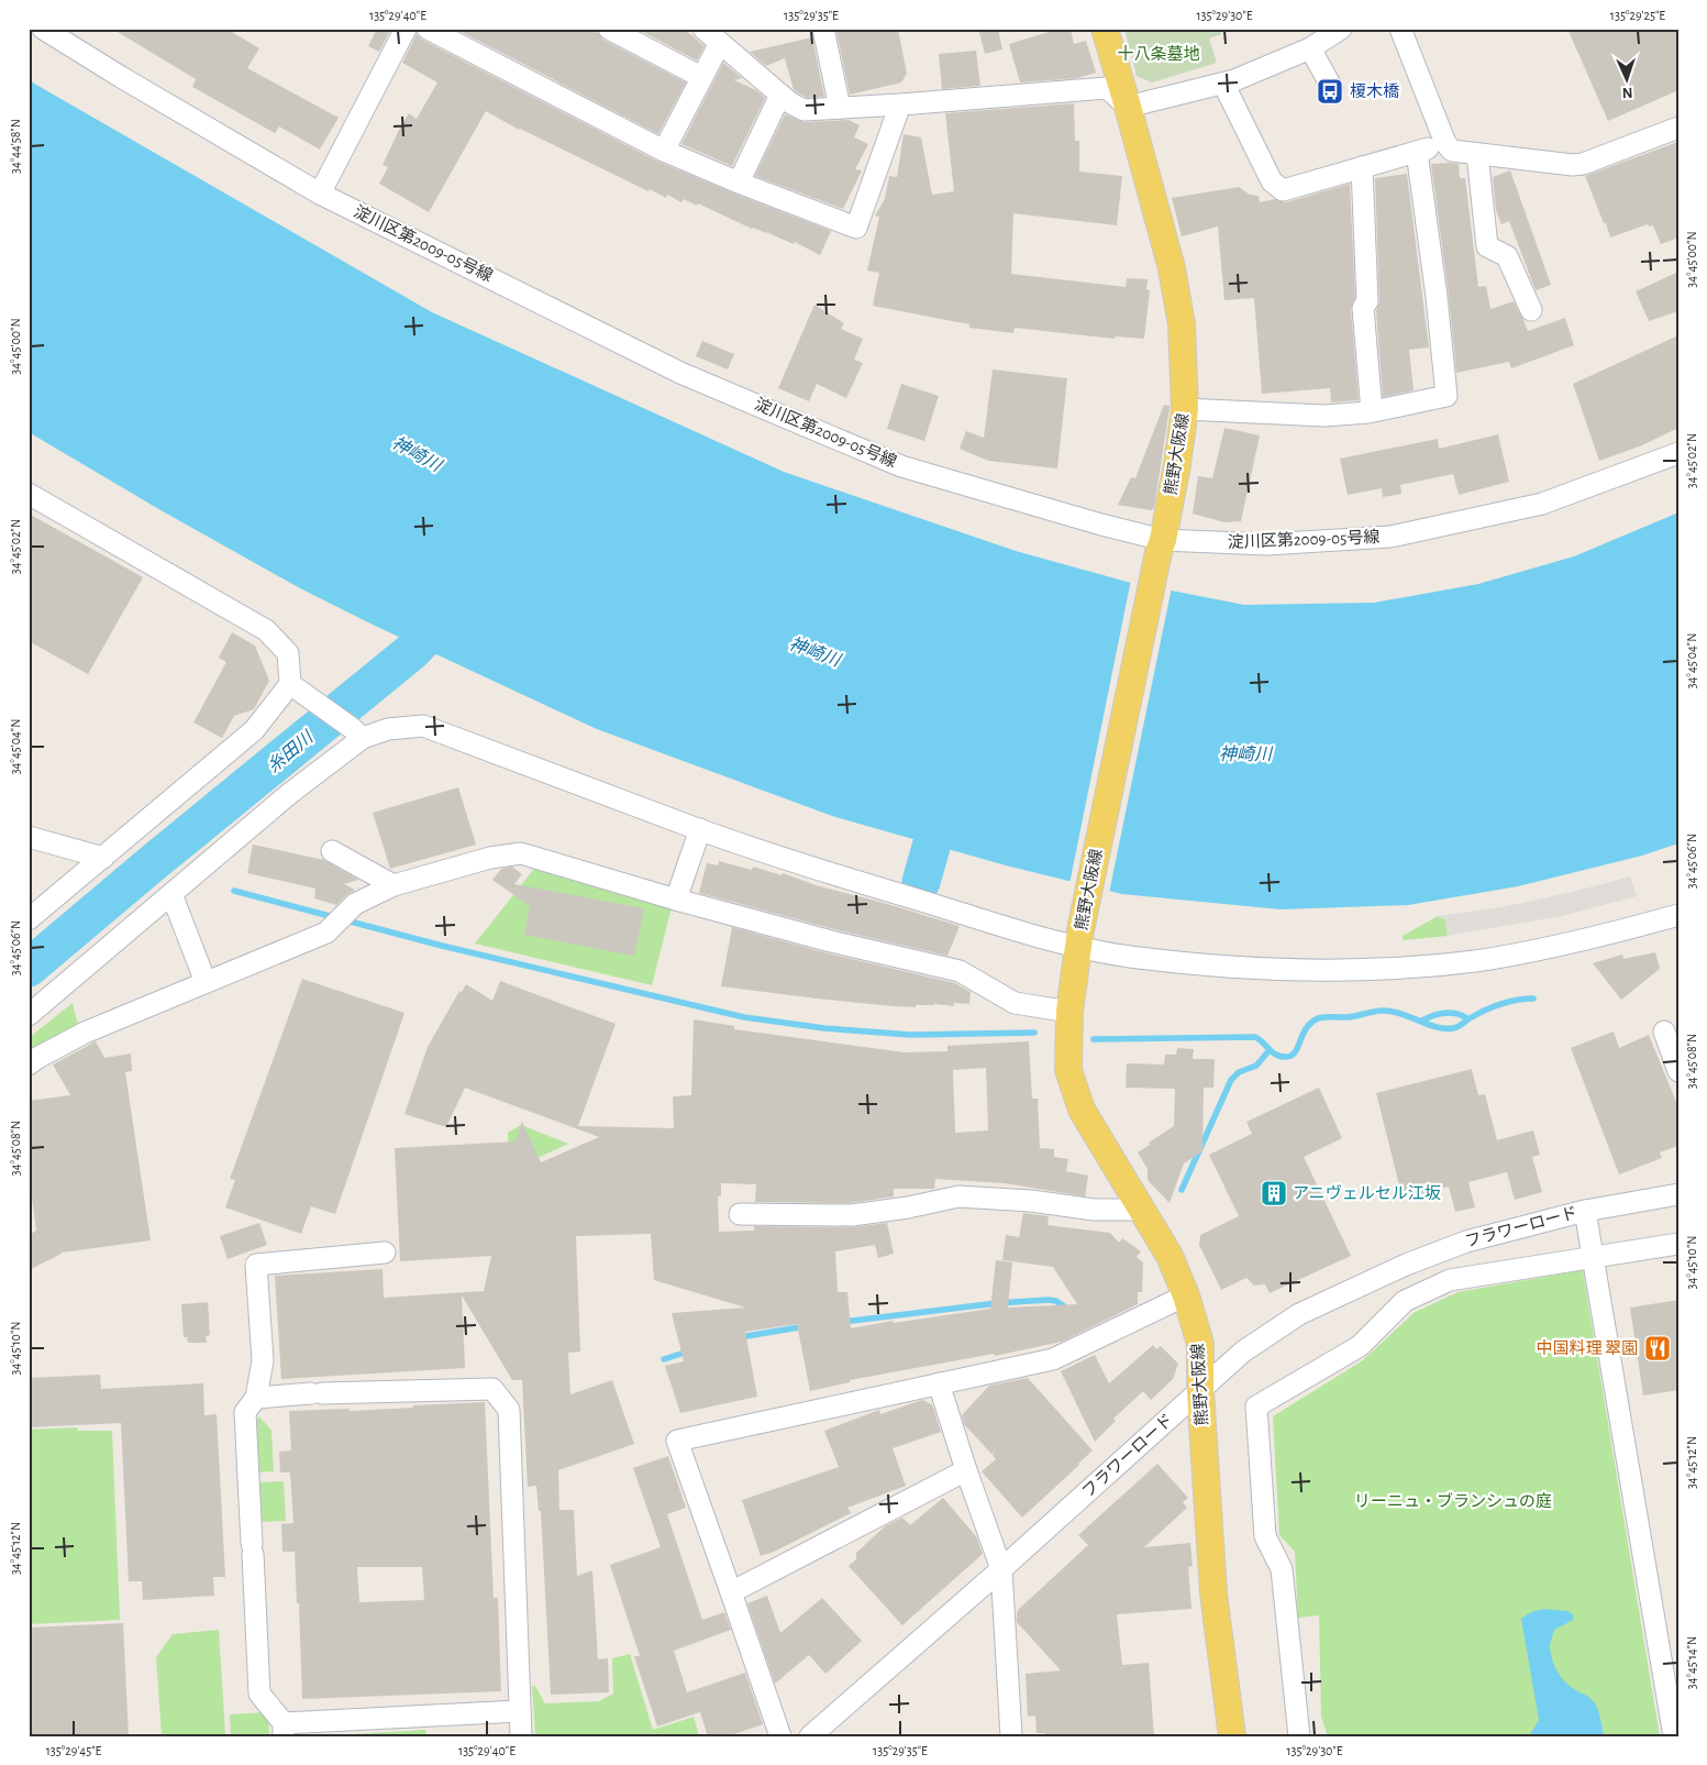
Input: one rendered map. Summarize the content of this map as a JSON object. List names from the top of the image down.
{
  "streets": {
    "main road": ["熊野大阪線"],
    "street": ["淀川区第2009-05号線", "フラワーロード"]
  },
  "crossings": [
    ["淀川区第2009-05号線", "熊野大阪線"],
    ["熊野大阪線", "フラワーロード"]
  ],
  "water": ["神崎川", "糸田川"],
  "parks": ["十八条墓地", "リーニュ・ブランシュの庭"],
  "places": {
    "bus stop": ["榎木橋"],
    "building": ["アニヴェルセル江坂"],
    "restaurant": ["中国料理 翠園"]
  },
  "north": "bottom",
  "coordinates": [
    "135°29'40\"E",
    "135°29'35\"E",
    "135°29'30\"E",
    "135°29'25\"E",
    "34°44'58\"N",
    "34°45'00\"N",
    "34°45'02\"N",
    "34°45'04\"N",
    "34°45'06\"N",
    "34°45'08\"N",
    "34°45'10\"N",
    "34°45'12\"N",
    "34°45'14\"N",
    "135°29'45\"E"
  ]
}
